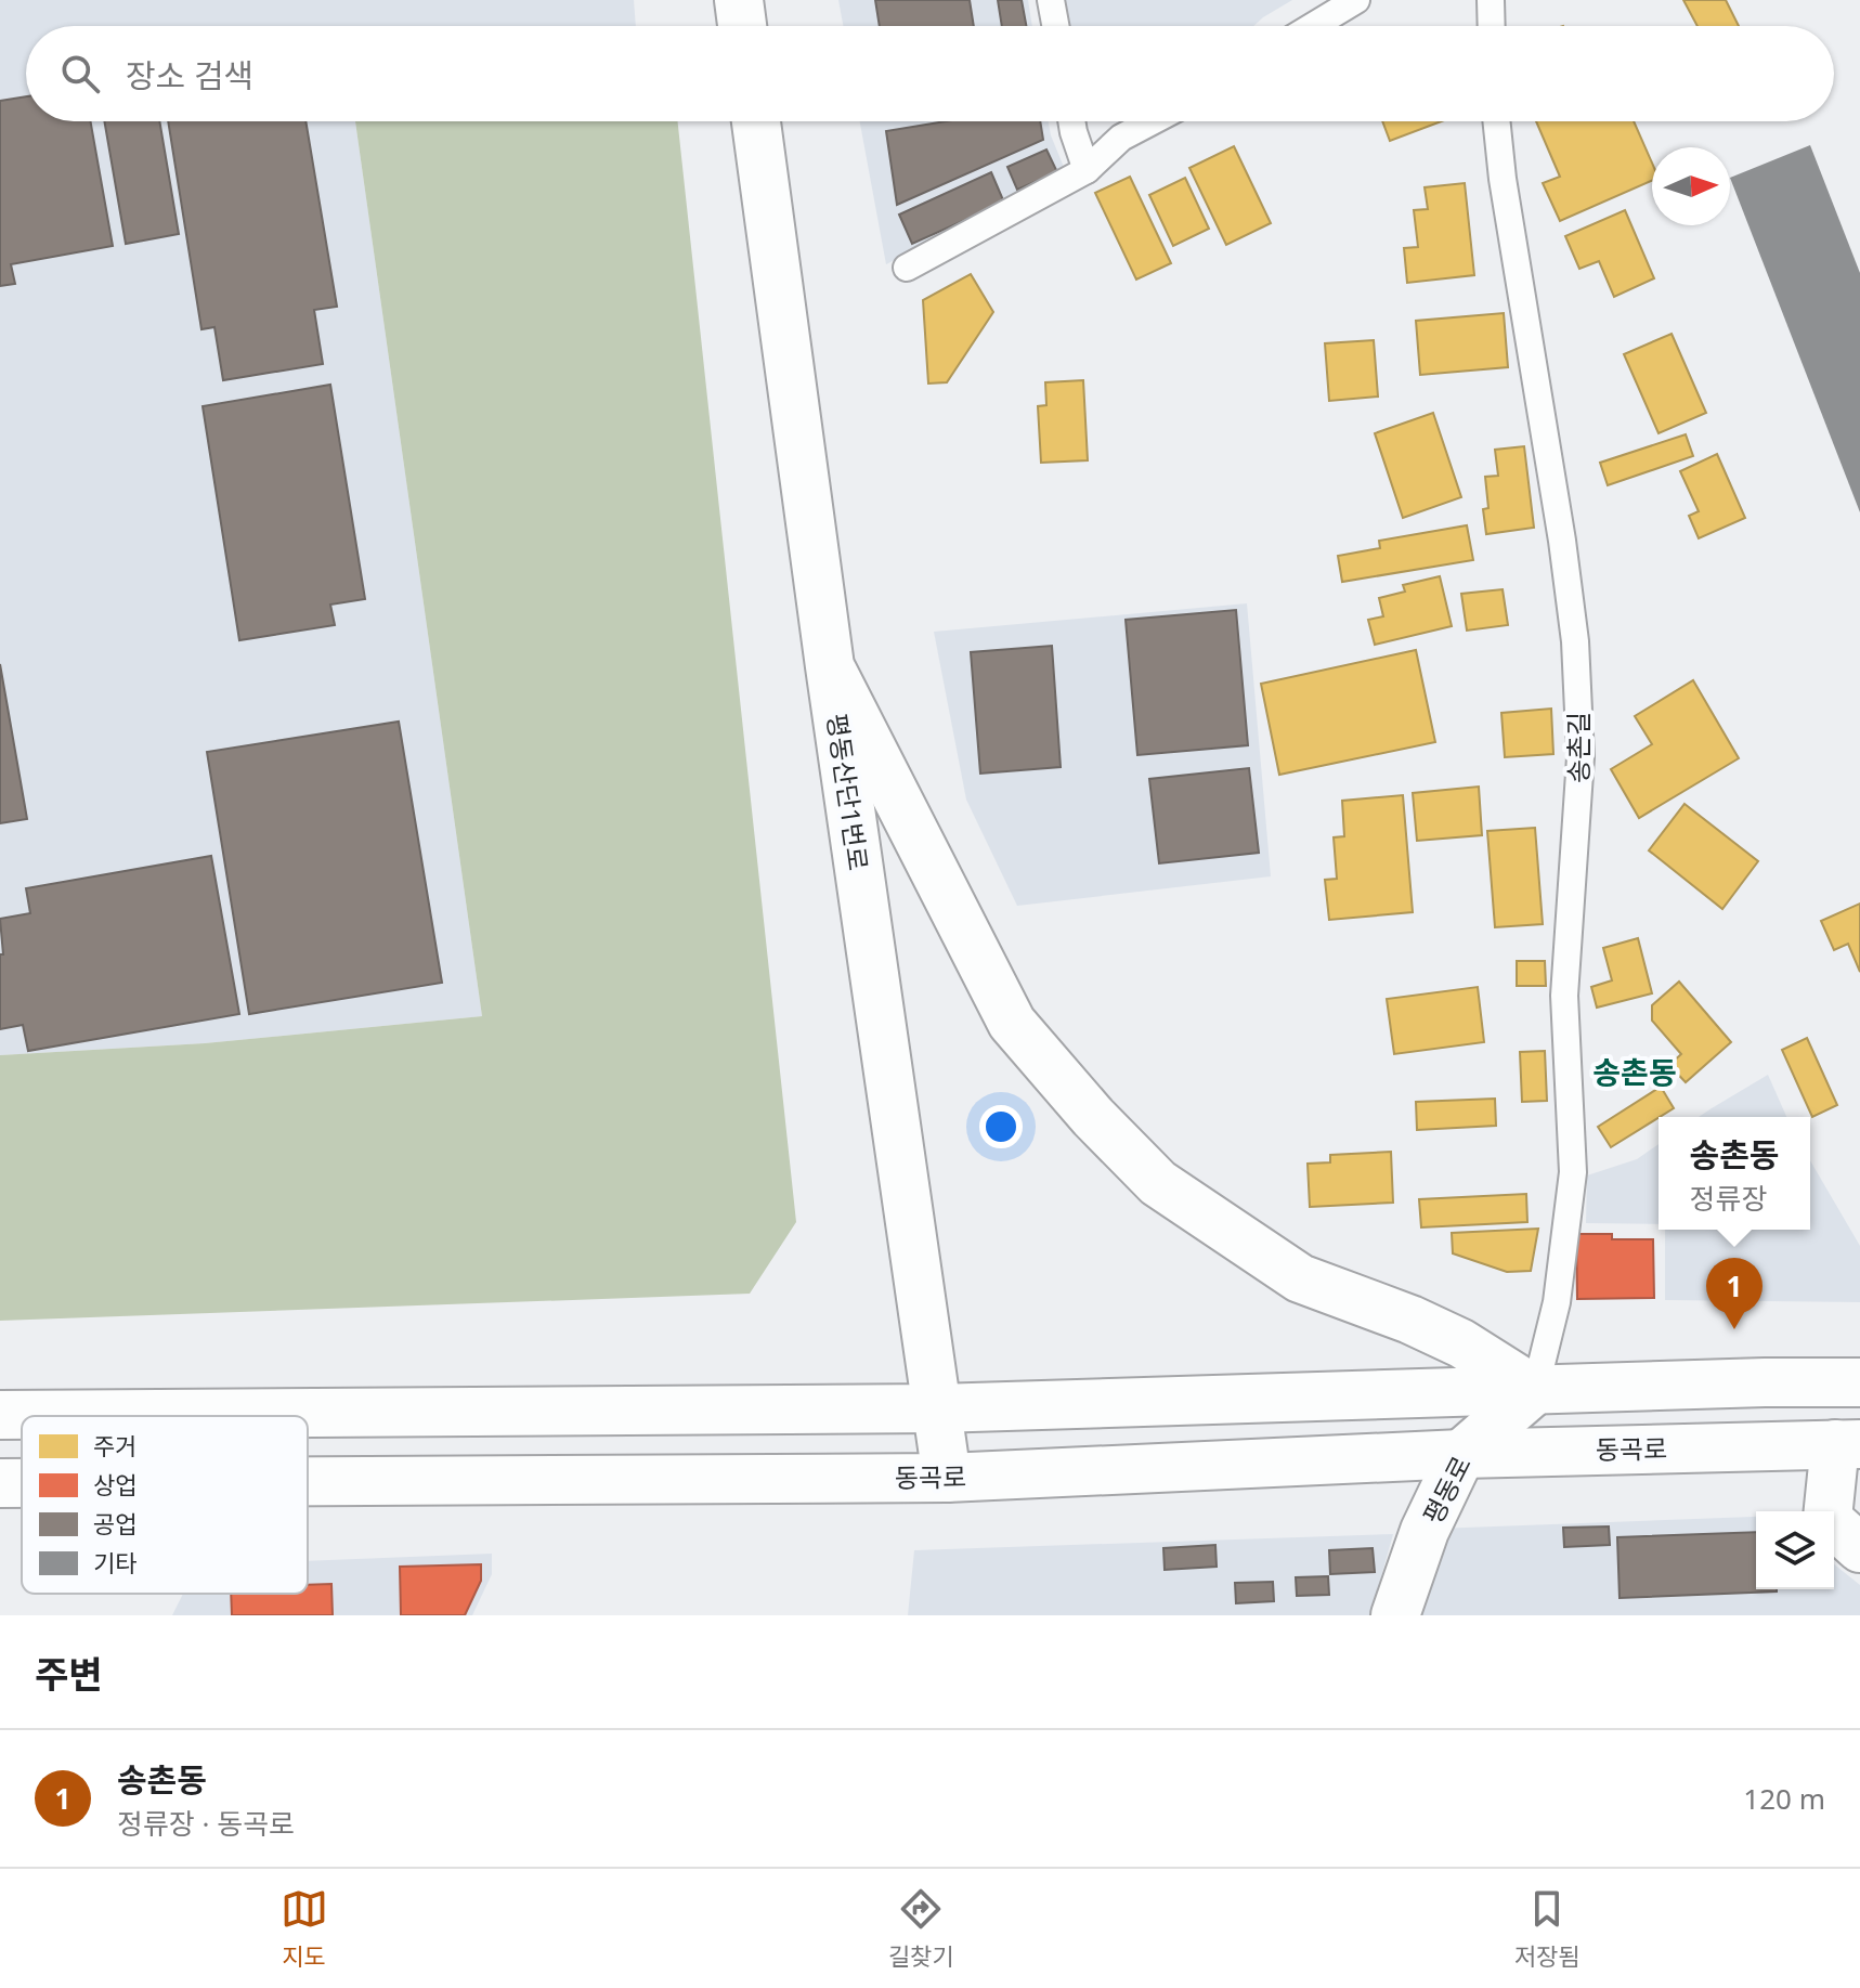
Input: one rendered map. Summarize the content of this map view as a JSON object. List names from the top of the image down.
{
  "streets": {
    "main road": ["평동산단1번로", "동곡로", "평동로"],
    "lane": ["송촌길"]
  },
  "crossings": [
    ["송촌길", "평동로"],
    ["평동산단1번로", "동곡로"],
    ["동곡로", "평동로"]
  ],
  "districts": ["송촌동"],
  "legend": [
    "주거",
    "상업",
    "공업",
    "기타"
  ],
  "north": "right",
  "page": {
    "search": "장소 검색",
    "popup": ["송촌동", "정류장"],
    "pins": "1",
    "heading": "주변",
    "list": [
      {
        "mark": "1",
        "name": "송촌동",
        "note": "정류장 · 동곡로",
        "value": "120 m"
      }
    ],
    "nav": ["지도", "길찾기", "저장됨"]
  }
}
